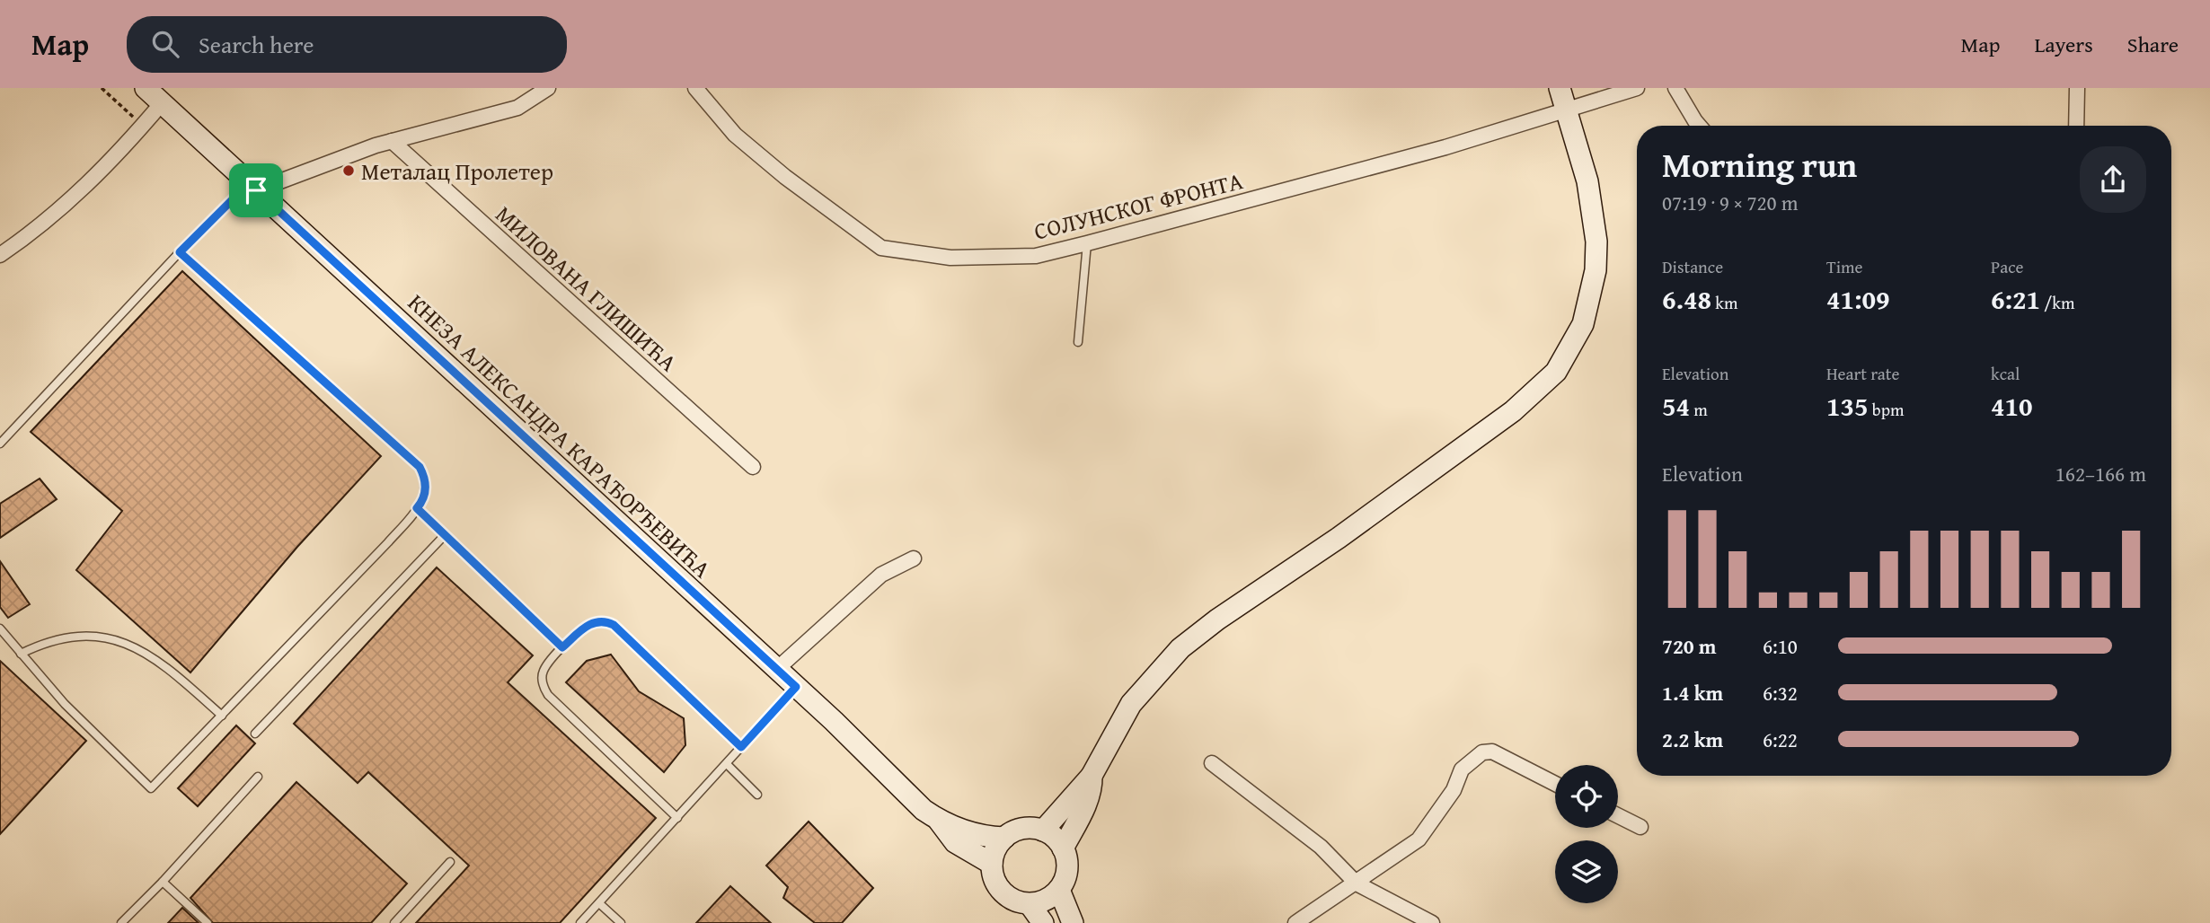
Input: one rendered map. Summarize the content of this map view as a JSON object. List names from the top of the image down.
{
  "streets": {
    "main road": ["КНЕЗА АЛЕКСАНДРА КАРАЂОРЂЕВИЋА"],
    "street": ["СОЛУНСКОГ ФРОНТА", "МИЛОВАНА ГЛИШИЋА"]
  },
  "places": ["Металац Пролетер"],
  "page": {
    "header": "Map",
    "search": "Search here",
    "nav": ["Map", "Layers", "Share"],
    "heading": ["Morning run", "07:19 · 9 × 720 m"],
    "stats": [
      ["Distance", "6.48 km"],
      ["Time", "41:09"],
      ["Pace", "6:21 /km"],
      ["Elevation", "54 m"],
      ["Heart rate", "135 bpm"],
      ["kcal", "410"]
    ],
    "chart": ["Elevation", "162–166 m"],
    "list": [
      {
        "name": "720 m",
        "note": "6:10"
      },
      {
        "name": "1.4 km",
        "note": "6:32"
      },
      {
        "name": "2.2 km",
        "note": "6:22"
      }
    ]
  }
}
